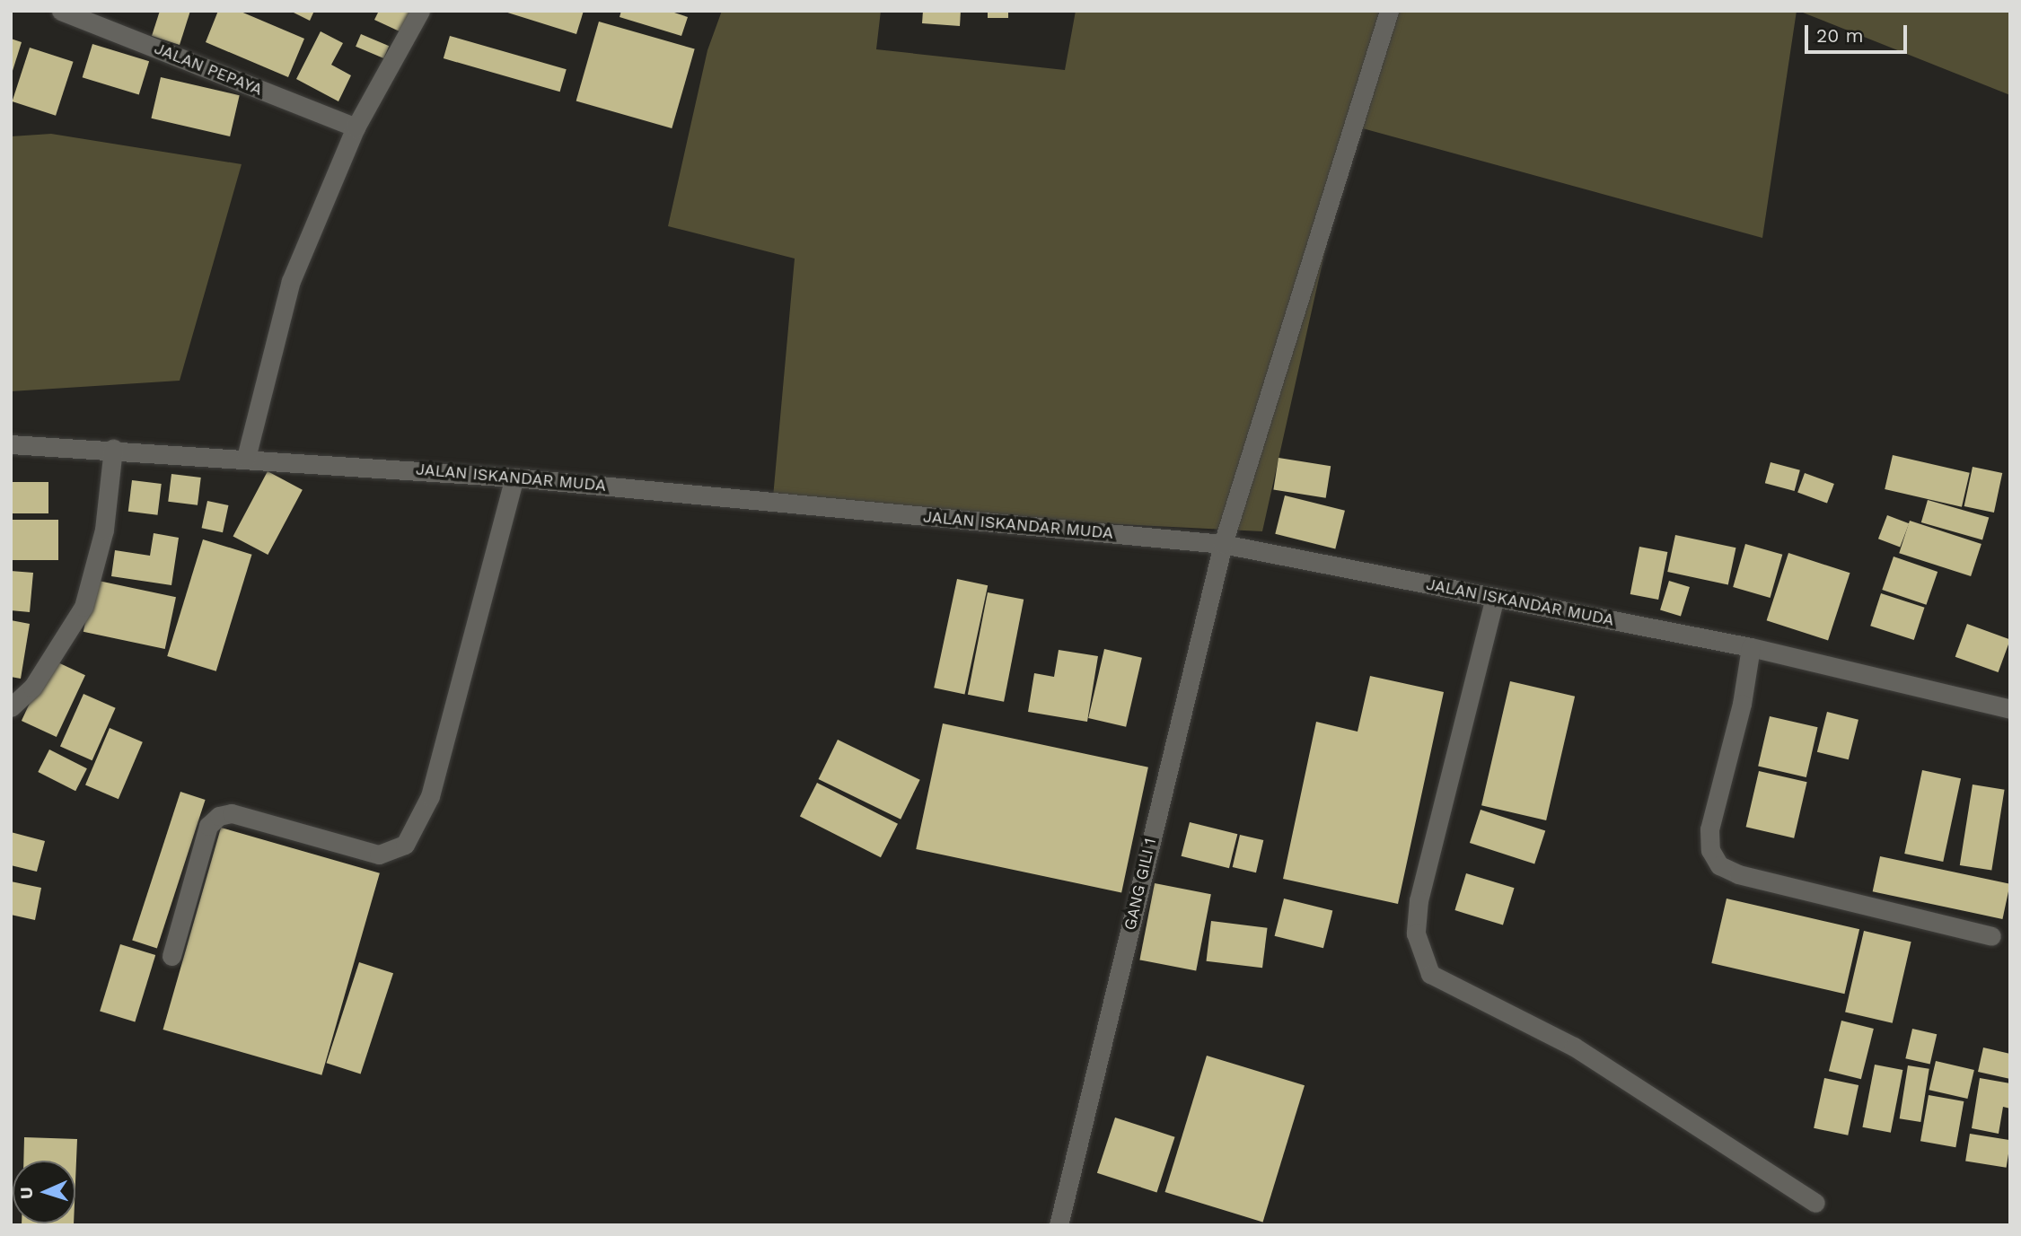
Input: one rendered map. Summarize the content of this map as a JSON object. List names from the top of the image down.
{
  "streets": {
    "street": ["JALAN PEPAYA", "JALAN ISKANDAR MUDA", "GANG GILI 1"]
  },
  "crossings": [
    ["JALAN ISKANDAR MUDA", "GANG GILI 1"]
  ],
  "scale_bar": "20 m",
  "north": "left"
}
